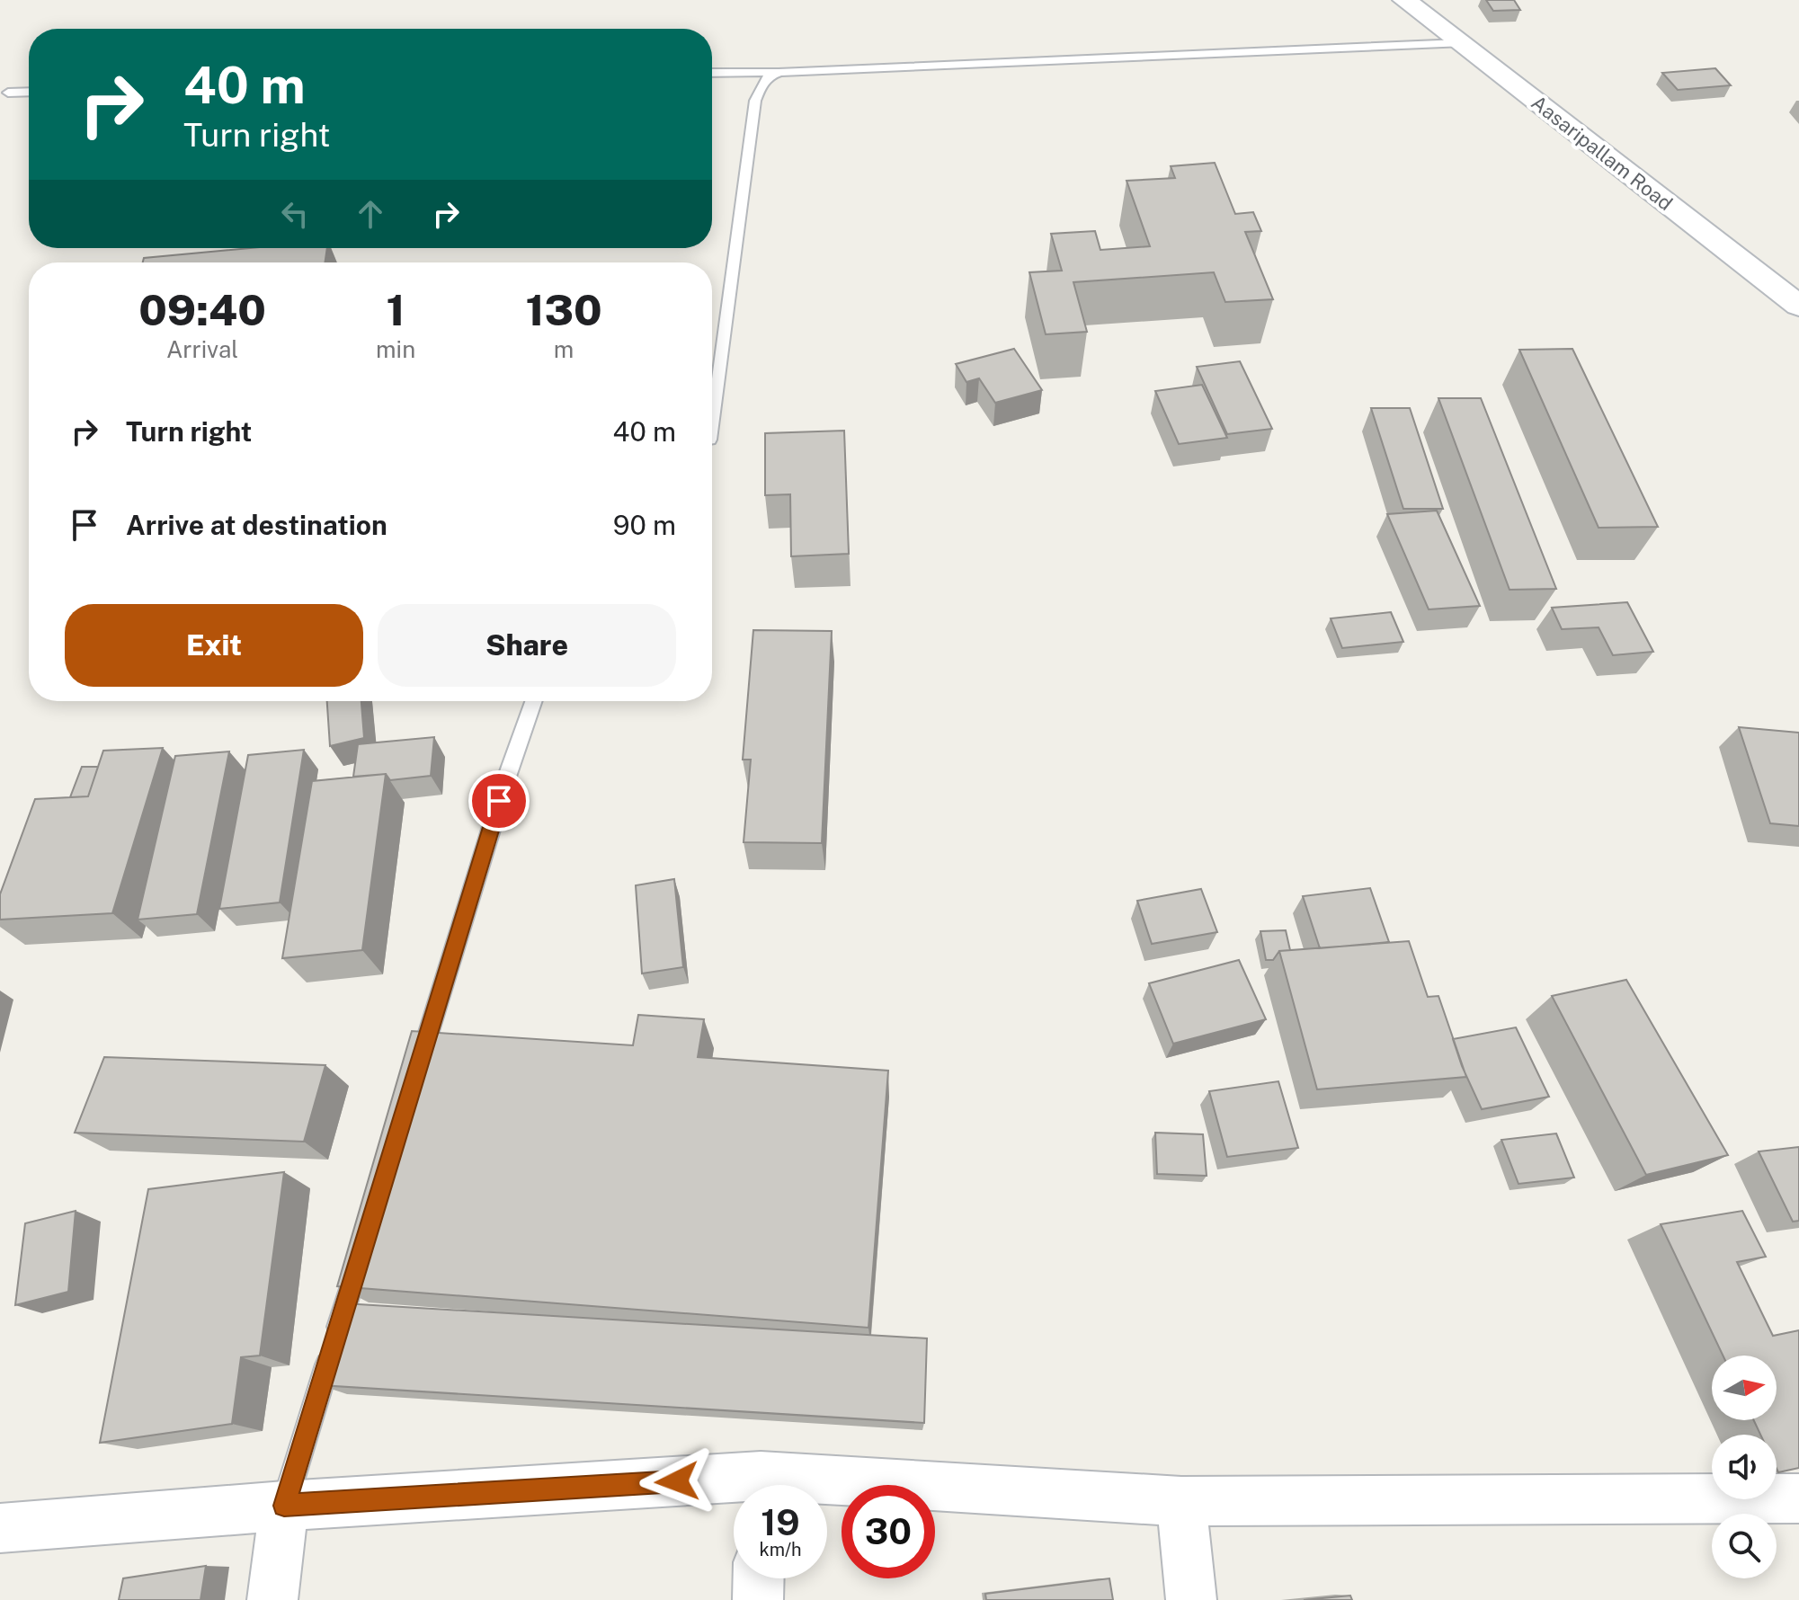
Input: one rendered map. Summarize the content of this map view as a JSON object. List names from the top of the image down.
{
  "streets": {
    "main road": ["Aasaripallam Road"]
  },
  "north": "right",
  "page": {
    "turn": ["40 m", "Turn right"],
    "eta": [
      "09:40",
      "Arrival",
      "1",
      "min",
      "130",
      "m"
    ],
    "list": [
      {
        "name": "Turn right",
        "value": "40 m"
      },
      {
        "name": "Arrive at destination",
        "value": "90 m"
      }
    ],
    "buttons": ["Exit", "Share"],
    "speed": "19 km/h",
    "limit": "30"
  }
}
